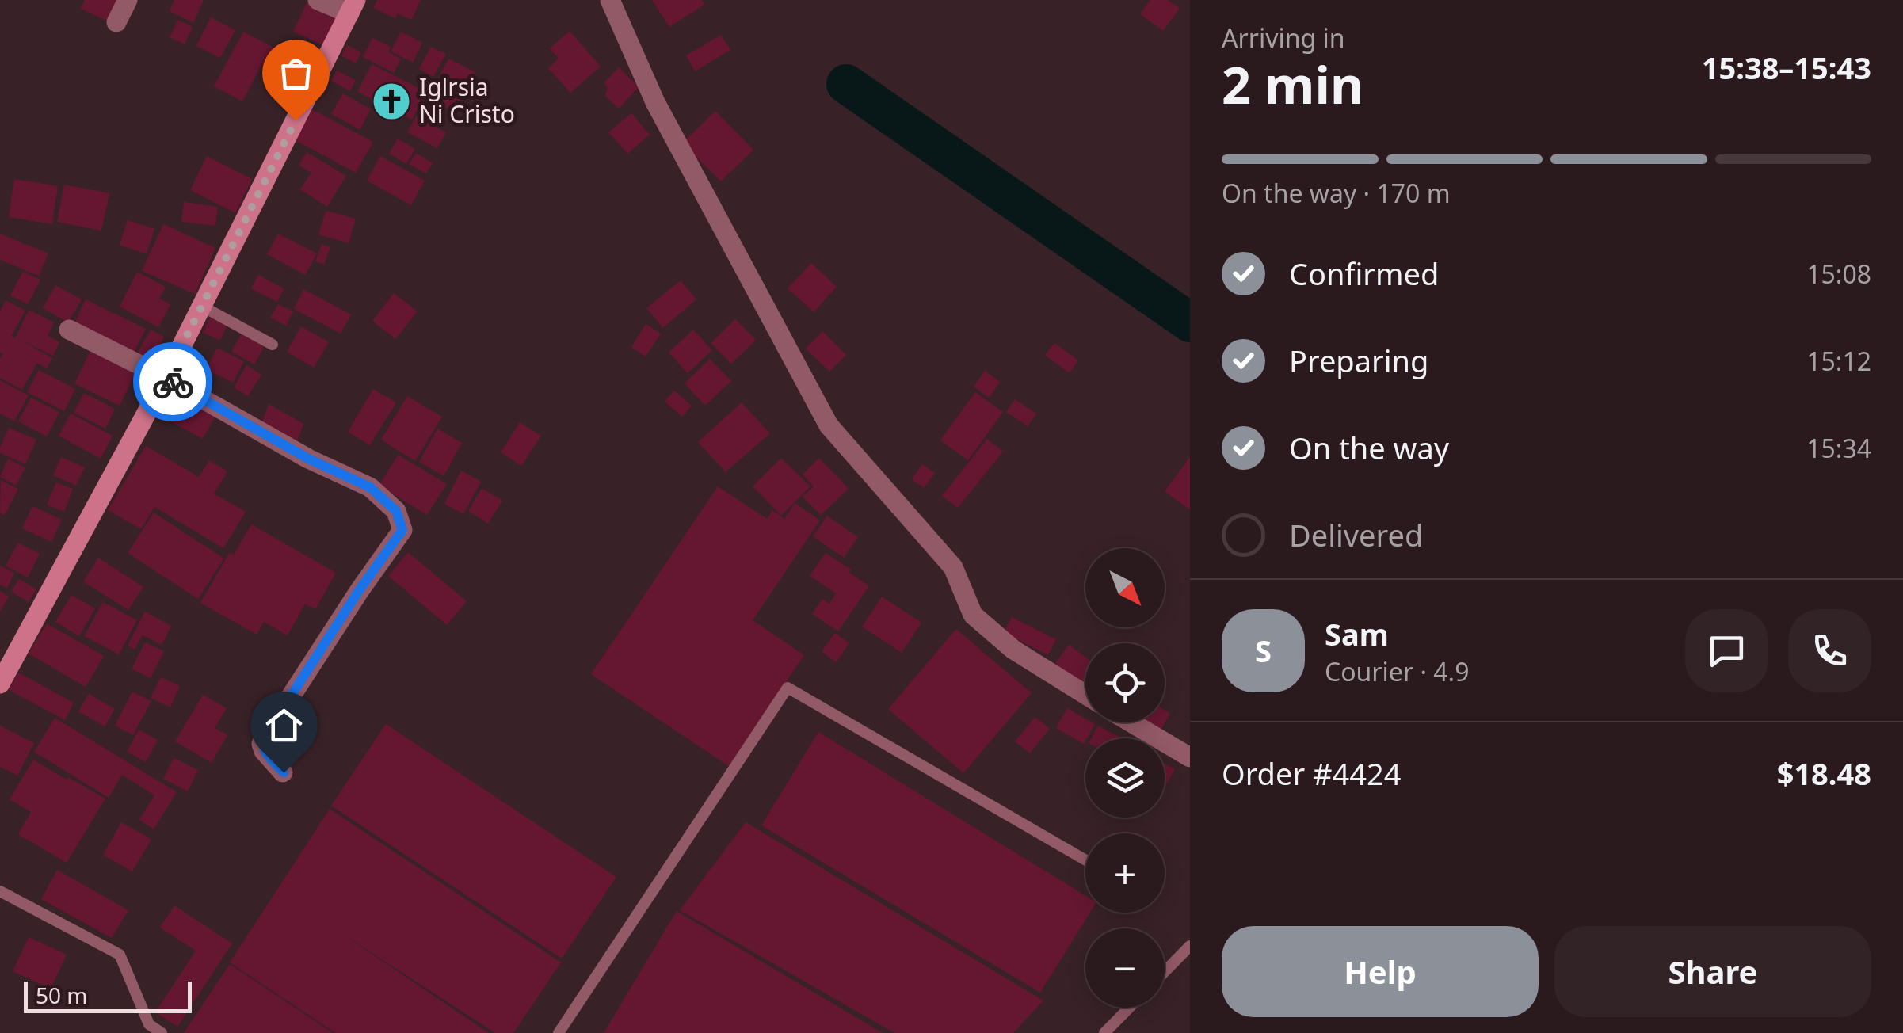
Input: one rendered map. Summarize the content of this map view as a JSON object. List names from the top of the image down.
{
  "places": {
    "church": ["Iglrsia Ni Cristo"]
  },
  "scale_bar": "50 m",
  "north": "bottom right",
  "page": {
    "heading": ["2 min", "Arriving in", "15:38–15:43"],
    "panel": [
      "Sam",
      "Courier · 4.9",
      "Order #4424",
      "$18.48"
    ],
    "bar": "On the way · 170 m",
    "list": [
      ["Confirmed", "15:08"],
      ["Preparing", "15:12"],
      ["On the way", "15:34"],
      "Delivered"
    ],
    "map_buttons": ["+", "−"],
    "round": "S",
    "buttons": ["Help", "Share"],
    "scale": "50 m"
  }
}
